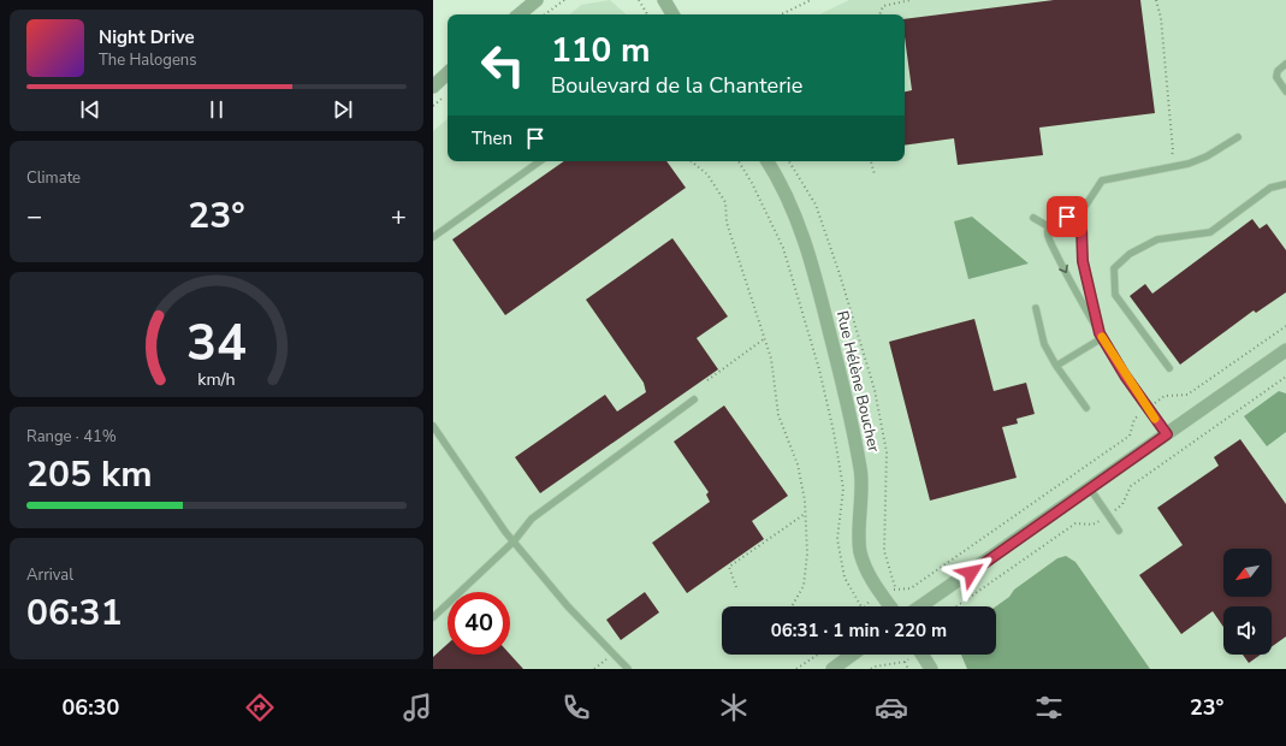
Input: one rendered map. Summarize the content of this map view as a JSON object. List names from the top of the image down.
{
  "streets": {
    "street": ["Rue Hélène Boucher"]
  },
  "north": "bottom left",
  "page": {
    "turn": ["110 m", "Boulevard de la Chanterie"],
    "song": ["Night Drive", "The Halogens"],
    "then": "Then",
    "tile": [
      "Climate",
      ["Range · 41%", "205 km"],
      ["Arrival", "06:31"]
    ],
    "heat": ["−", "23°", "+"],
    "limit": "40",
    "trip": "06:31 · 1 min · 220 m",
    "tabs": ["06:30", "23°"],
    "gauge": ["34", "km/h"]
  }
}
